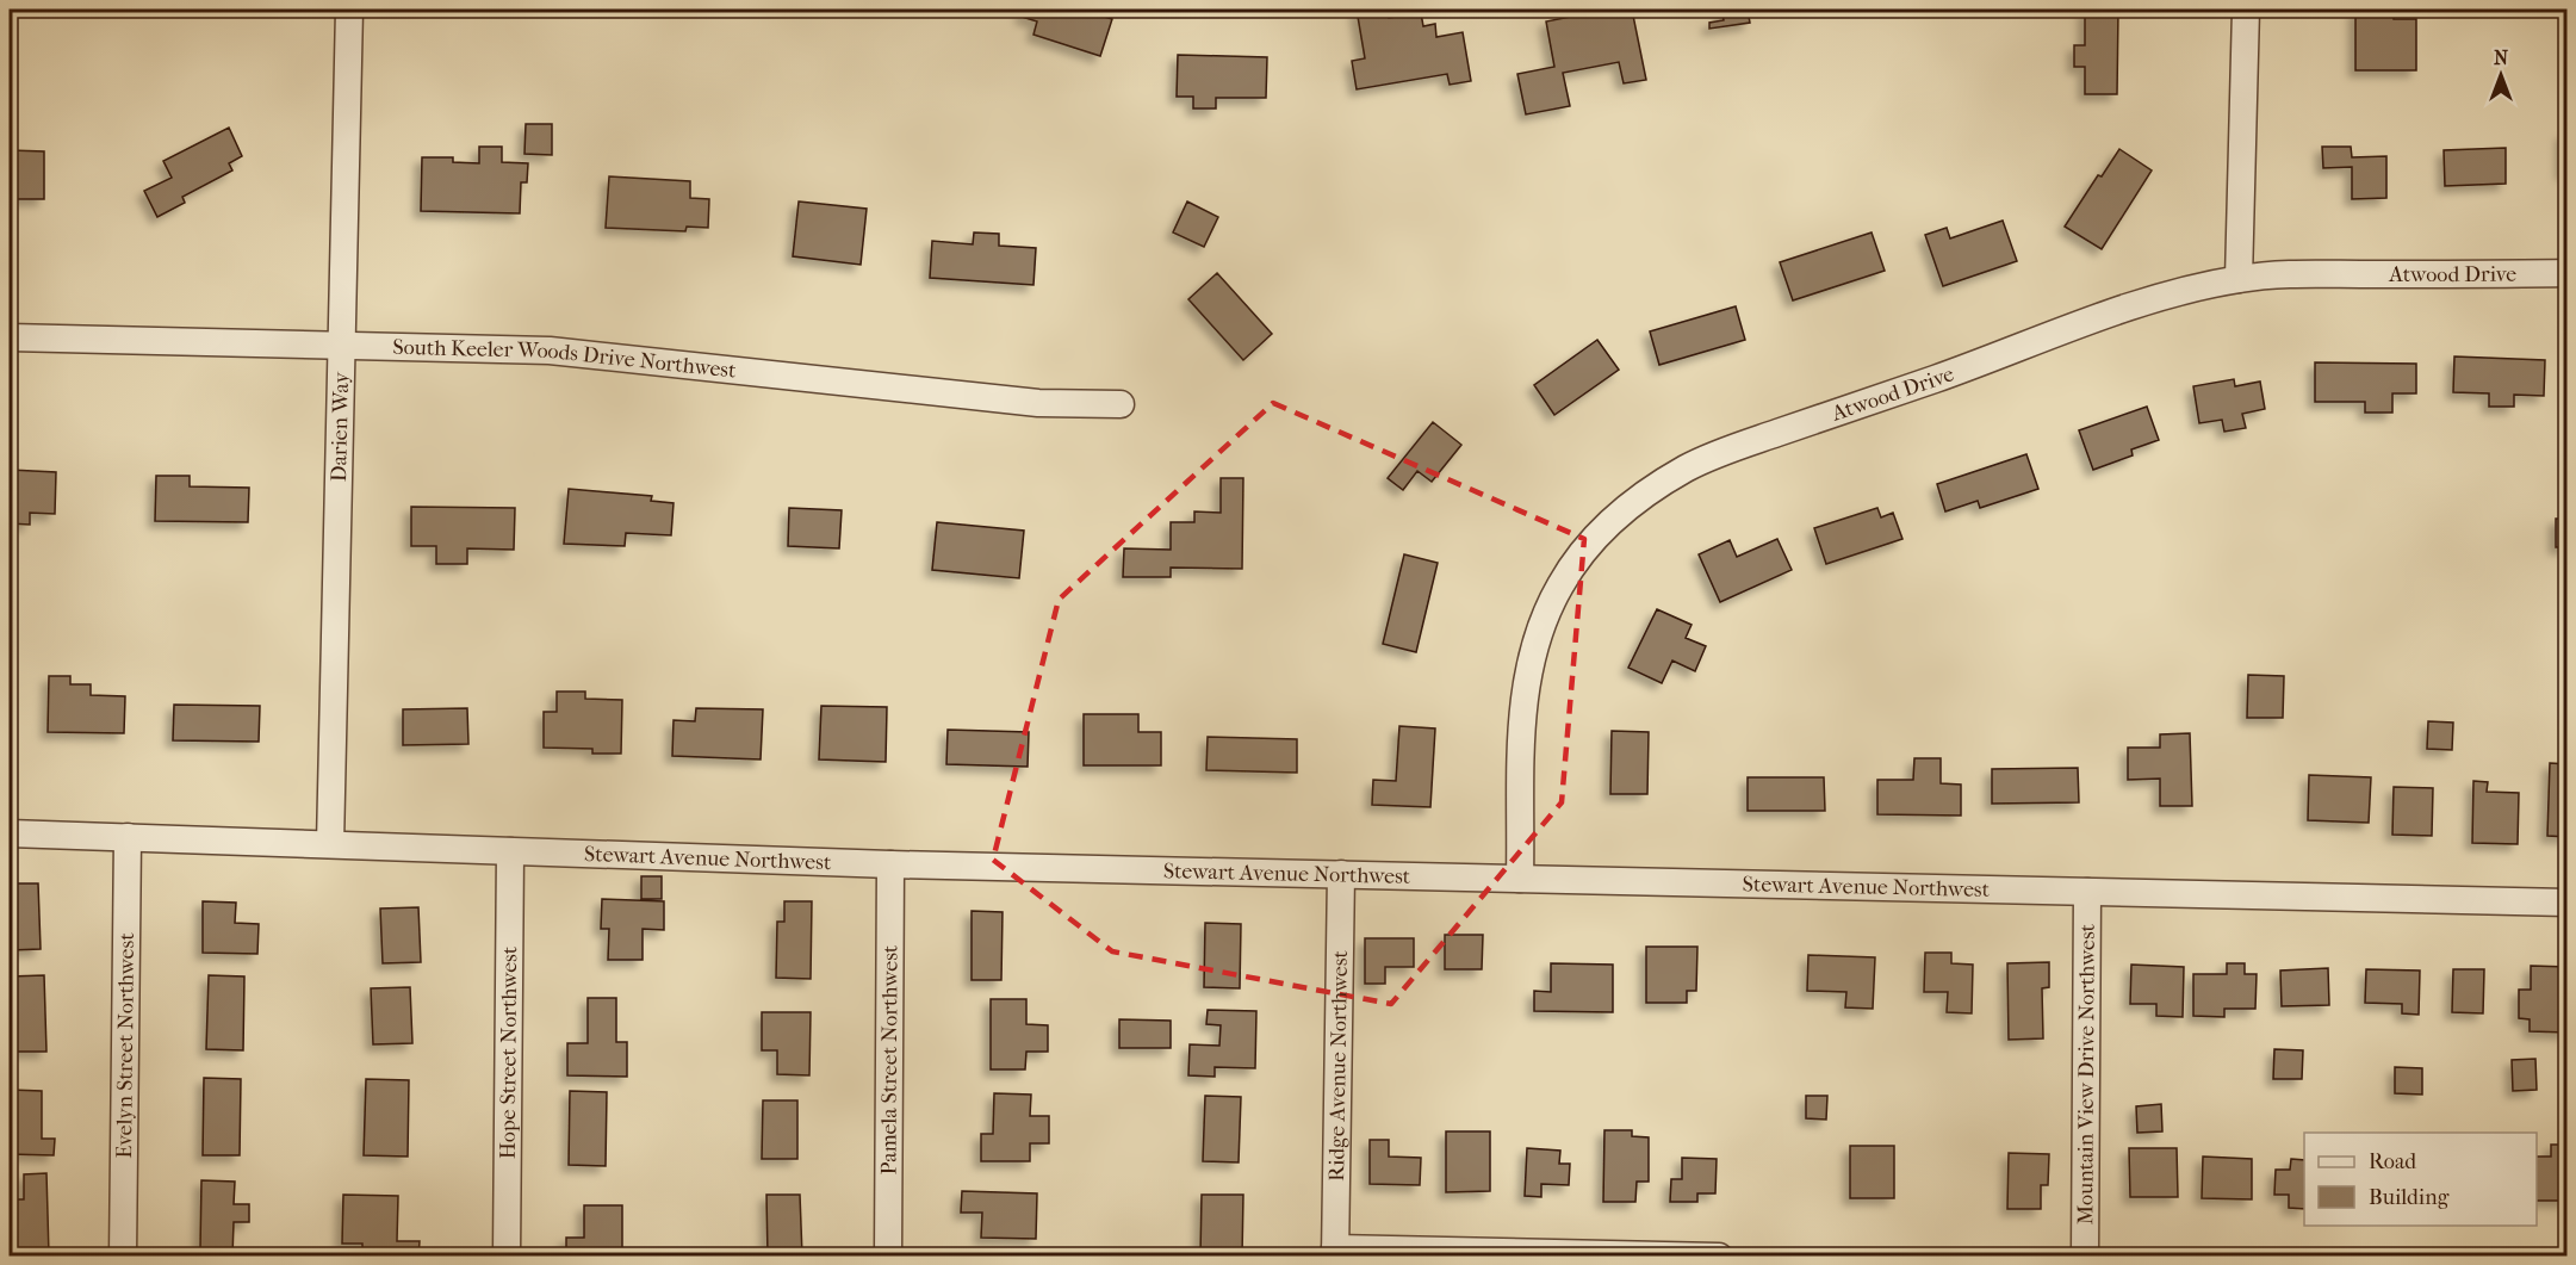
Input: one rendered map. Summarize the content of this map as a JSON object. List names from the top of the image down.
{
  "streets": {
    "street": [
      "Atwood Drive",
      "South Keeler Woods Drive Northwest",
      "Darien Way",
      "Stewart Avenue Northwest",
      "Evelyn Street Northwest",
      "Hope Street Northwest",
      "Pamela Street Northwest",
      "Ridge Avenue Northwest",
      "Mountain View Drive Northwest"
    ]
  },
  "crossings": [
    ["Atwood Drive", "Stewart Avenue Northwest"],
    ["South Keeler Woods Drive Northwest", "Darien Way"],
    ["Darien Way", "Stewart Avenue Northwest"],
    ["Stewart Avenue Northwest", "Evelyn Street Northwest"],
    ["Stewart Avenue Northwest", "Hope Street Northwest"],
    ["Stewart Avenue Northwest", "Pamela Street Northwest"],
    ["Stewart Avenue Northwest", "Ridge Avenue Northwest"],
    ["Stewart Avenue Northwest", "Mountain View Drive Northwest"]
  ],
  "legend": ["Road", "Building"],
  "north": "top"
}
